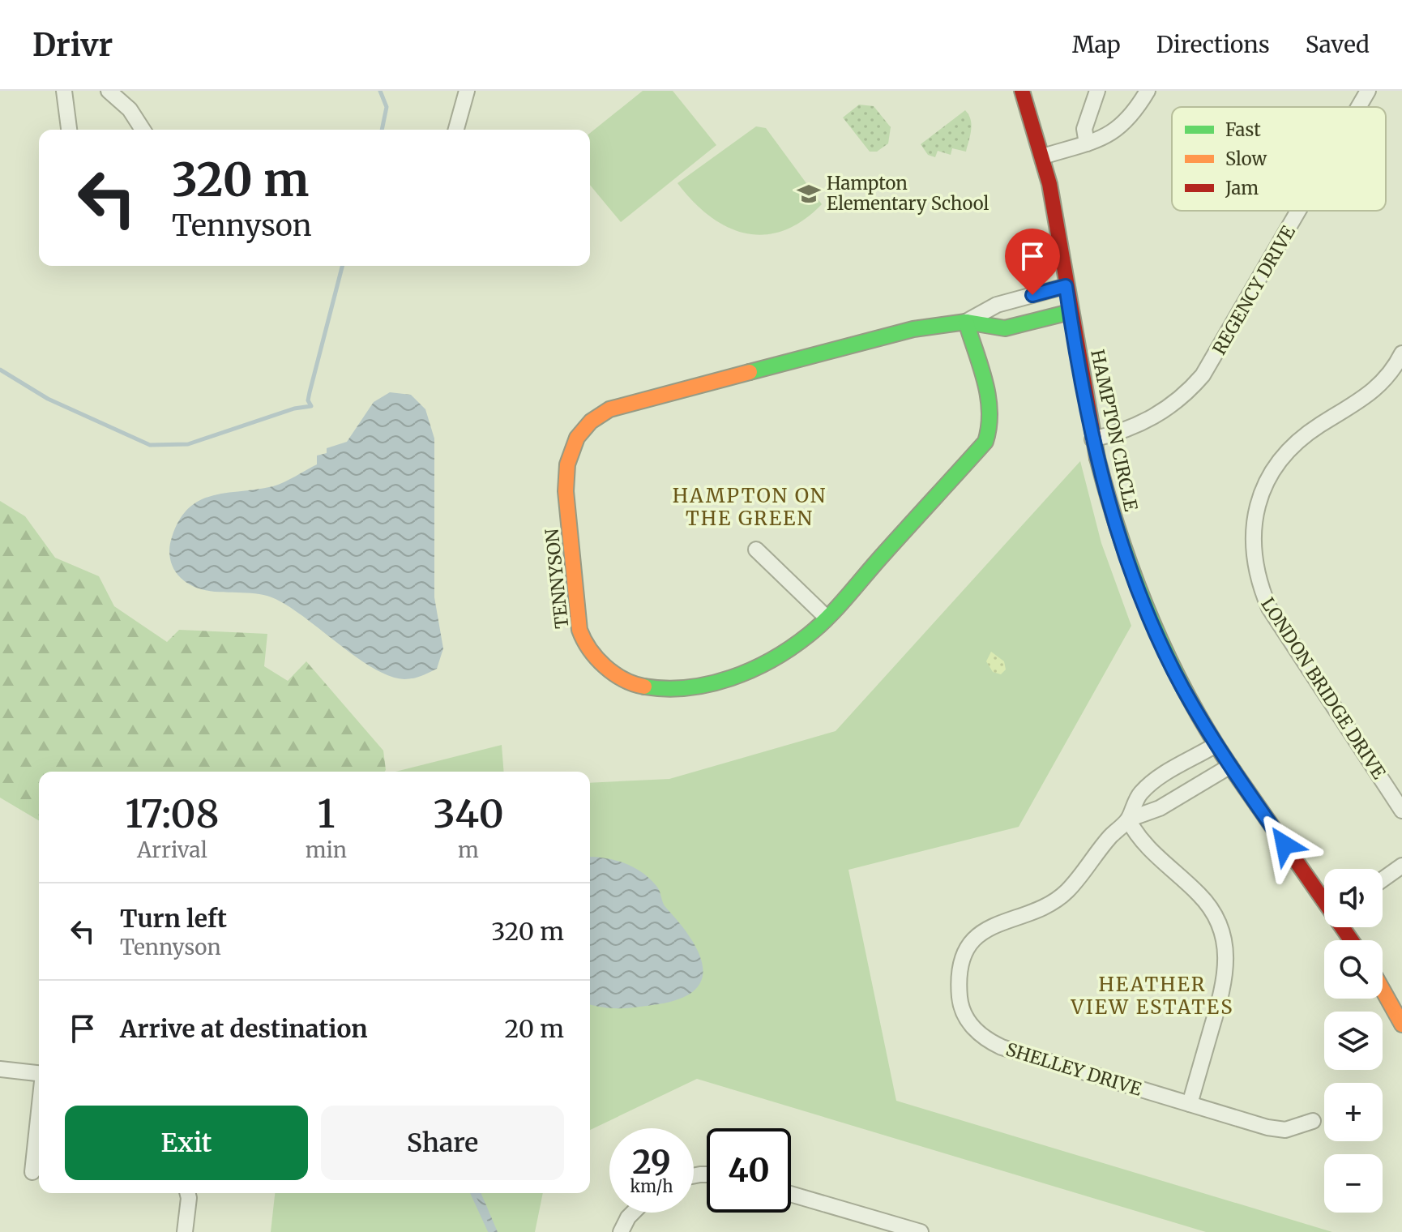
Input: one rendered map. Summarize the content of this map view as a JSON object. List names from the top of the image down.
{
  "streets": {
    "street": [
      "REGENCY DRIVE",
      "HAMPTON CIRCLE",
      "TENNYSON",
      "LONDON BRIDGE DRIVE",
      "SHELLEY DRIVE"
    ]
  },
  "crossings": [
    ["REGENCY DRIVE", "HAMPTON CIRCLE"],
    ["HAMPTON CIRCLE", "TENNYSON"],
    ["HAMPTON CIRCLE", "SHELLEY DRIVE"]
  ],
  "districts": ["HAMPTON ON THE GREEN", "HEATHER VIEW ESTATES"],
  "places": {
    "school or university": ["Hampton Elementary School"]
  },
  "legend": ["Fast", "Slow", "Jam"],
  "page": {
    "header": "Drivr",
    "nav": ["Map", "Directions", "Saved"],
    "turn": ["320 m", "Tennyson"],
    "eta": [
      "17:08",
      "Arrival",
      "1",
      "min",
      "340",
      "m"
    ],
    "map_buttons": ["+", "−"],
    "list": [
      {
        "name": "Turn left",
        "note": "Tennyson",
        "value": "320 m"
      },
      {
        "name": "Arrive at destination",
        "value": "20 m"
      }
    ],
    "buttons": ["Exit", "Share"],
    "speed": "29 km/h",
    "limit": "40"
  }
}
